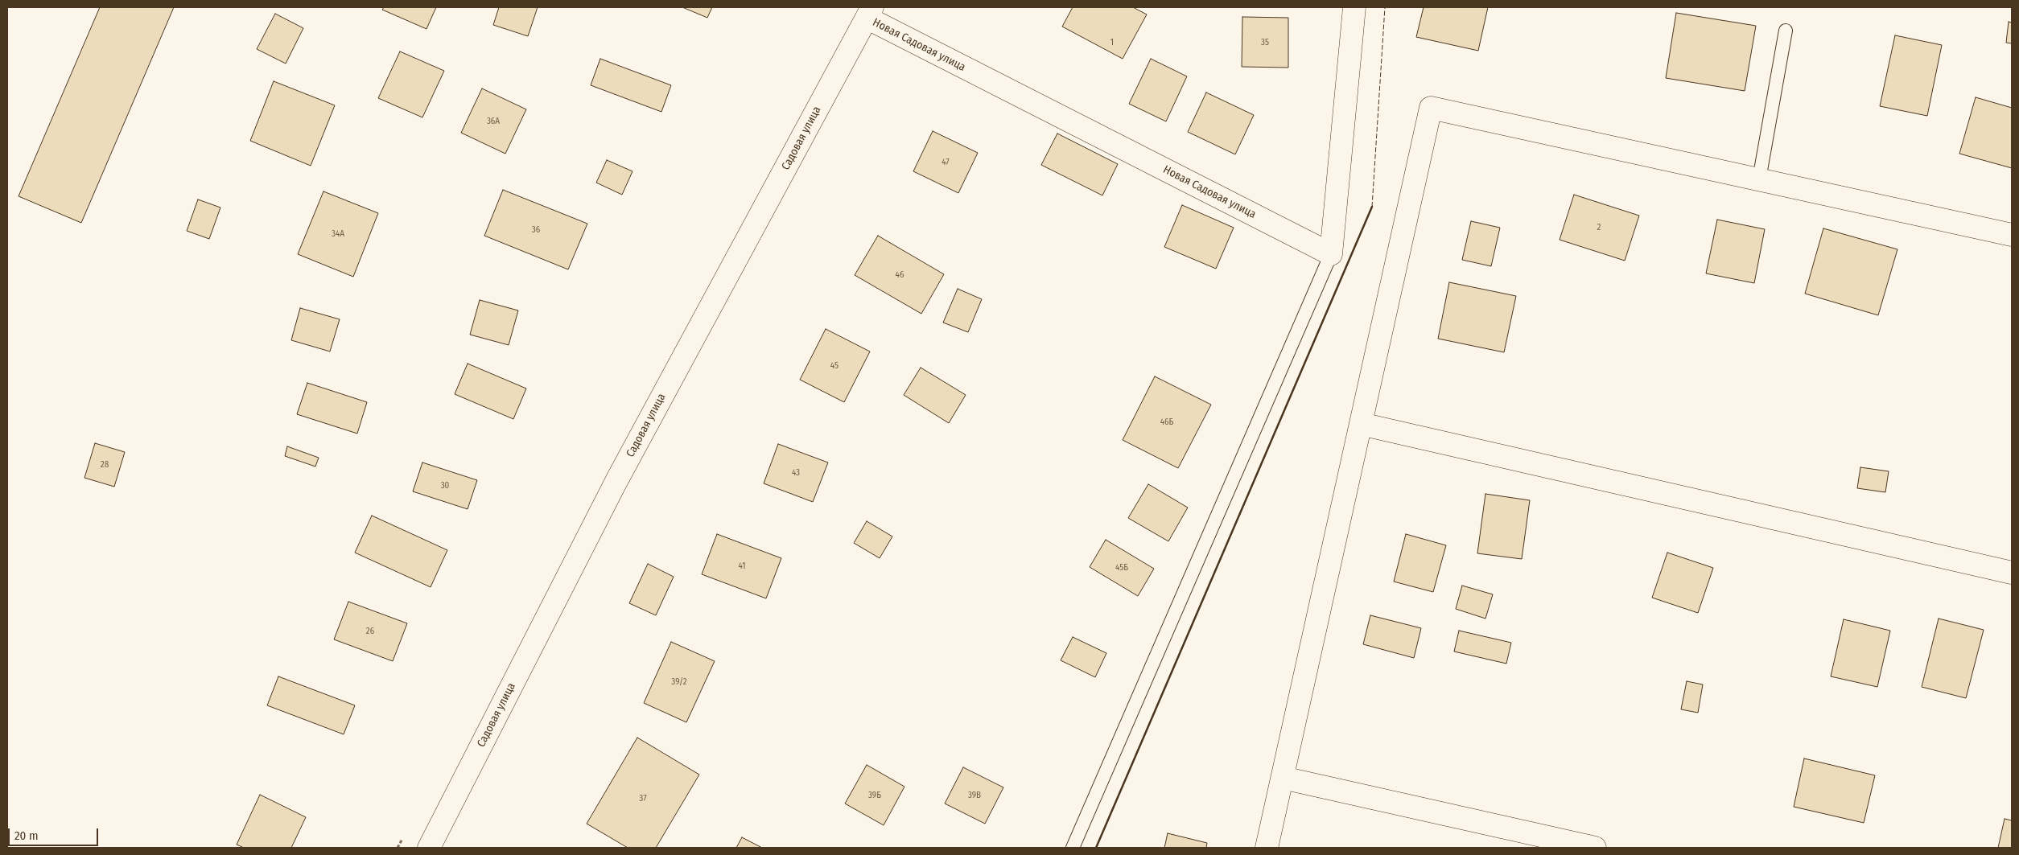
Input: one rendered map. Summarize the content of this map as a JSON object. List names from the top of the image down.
{
  "streets": {
    "street": ["Новая Садовая улица", "Садовая улица"]
  },
  "crossings": [
    ["Новая Садовая улица", "Садовая улица"]
  ],
  "house_numbers": [
    "1",
    "35",
    "36А",
    "47",
    "2",
    "36",
    "34А",
    "46",
    "45",
    "46Б",
    "28",
    "43",
    "30",
    "41",
    "45Б",
    "26",
    "39/2",
    "39Б",
    "39В",
    "37"
  ],
  "scale_bar": "20 m"
}
